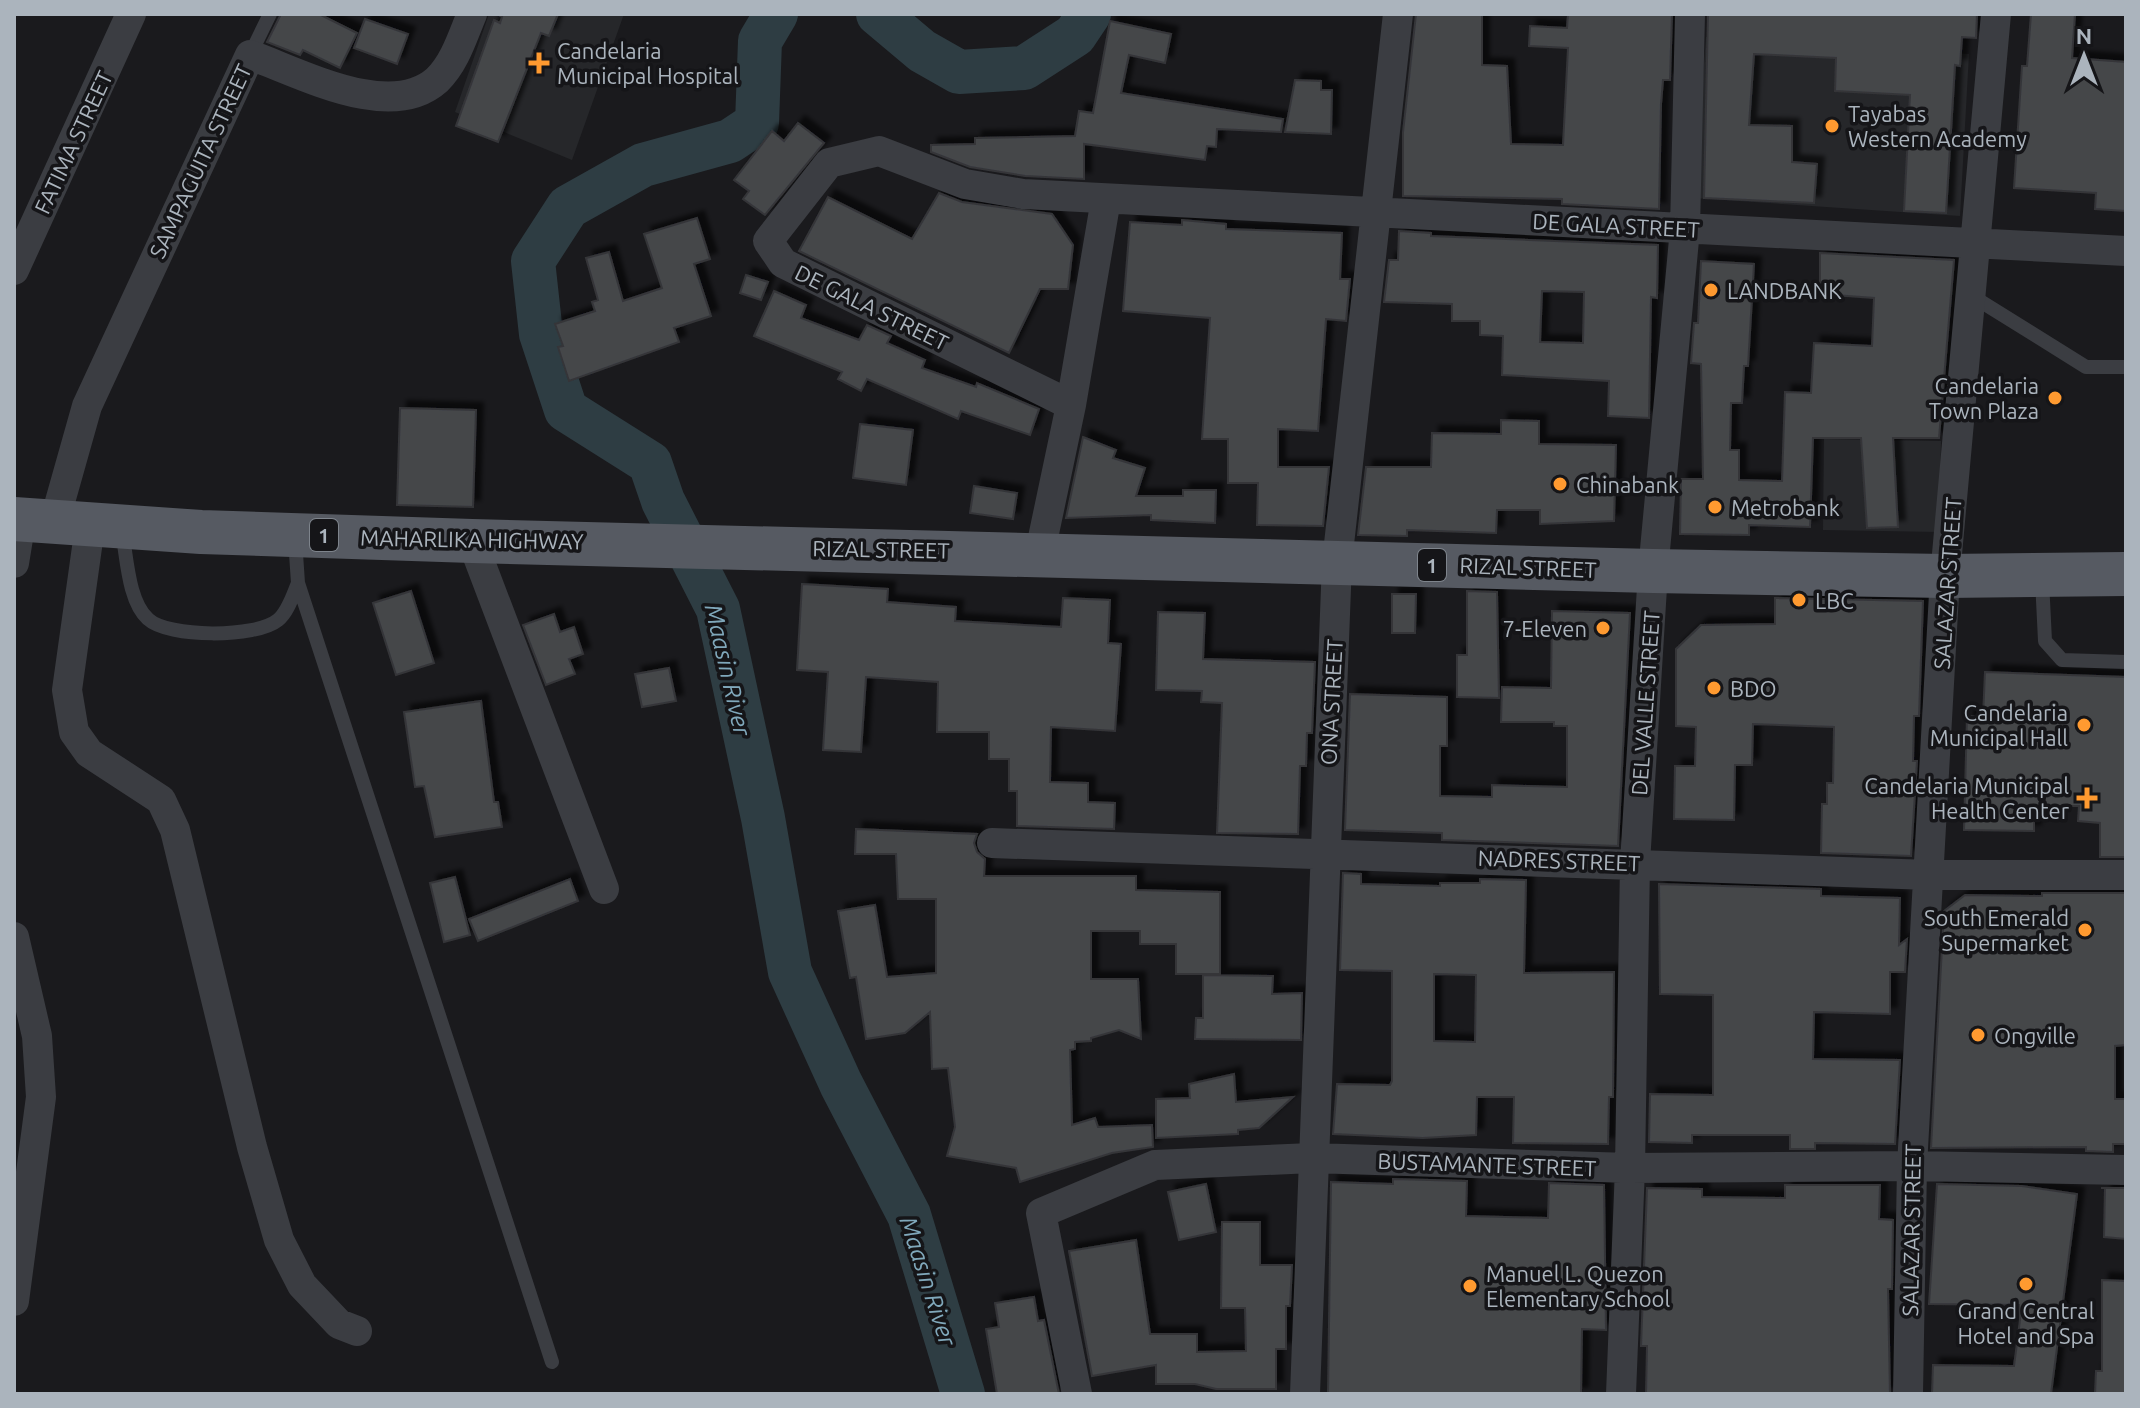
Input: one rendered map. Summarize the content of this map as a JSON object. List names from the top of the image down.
{
  "streets": {
    "main road": ["1", "MAHARLIKA HIGHWAY", "RIZAL STREET"],
    "street": [
      "FATIMA STREET",
      "SAMPAGUITA STREET",
      "DE GALA STREET",
      "SALAZAR STREET",
      "ONA STREET",
      "DEL VALLE STREET",
      "NADRES STREET",
      "BUSTAMANTE STREET"
    ]
  },
  "crossings": [
    ["SAMPAGUITA STREET", "MAHARLIKA HIGHWAY"],
    ["DE GALA STREET", "SALAZAR STREET"],
    ["DE GALA STREET", "ONA STREET"],
    ["DE GALA STREET", "DEL VALLE STREET"],
    ["MAHARLIKA HIGHWAY", "RIZAL STREET"],
    ["RIZAL STREET", "SALAZAR STREET"],
    ["RIZAL STREET", "ONA STREET"],
    ["RIZAL STREET", "DEL VALLE STREET"],
    ["SALAZAR STREET", "NADRES STREET"],
    ["SALAZAR STREET", "BUSTAMANTE STREET"],
    ["ONA STREET", "NADRES STREET"],
    ["ONA STREET", "BUSTAMANTE STREET"],
    ["DEL VALLE STREET", "NADRES STREET"],
    ["DEL VALLE STREET", "BUSTAMANTE STREET"]
  ],
  "water": ["Maasin River"],
  "places": {
    "health": ["Candelaria Municipal Hospital", "Candelaria Municipal Health Center"],
    "other": [
      "Tayabas Western Academy",
      "LANDBANK",
      "Candelaria Town Plaza",
      "Chinabank",
      "Metrobank",
      "LBC",
      "7-Eleven",
      "BDO",
      "Candelaria Municipal Hall",
      "South Emerald Supermarket",
      "Ongville",
      "Grand Central Hotel and Spa",
      "Manuel L. Quezon Elementary School"
    ]
  },
  "north": "top"
}
